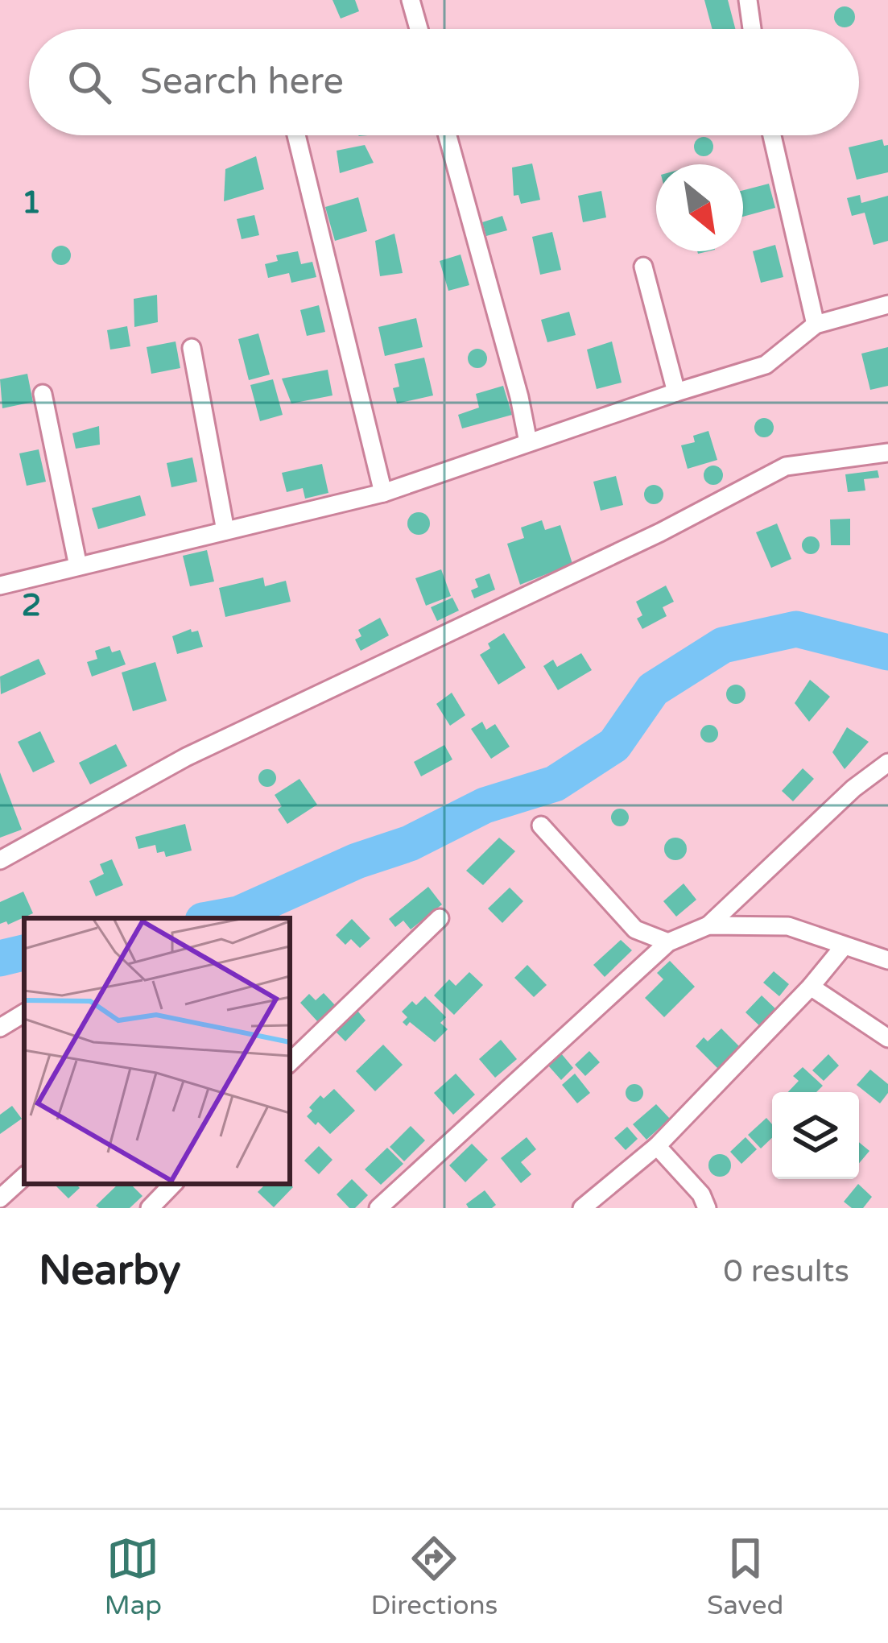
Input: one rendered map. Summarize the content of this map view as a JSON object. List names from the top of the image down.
{
  "north": "bottom right",
  "page": {
    "search": "Search here",
    "heading": ["Nearby", "0 results"],
    "nav": ["Map", "Directions", "Saved"]
  },
  "grid": {
    "rows": ["1", "2"]
  }
}
